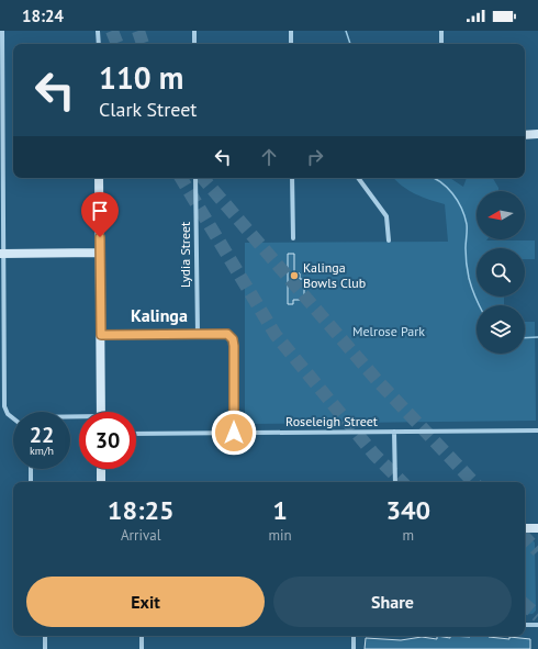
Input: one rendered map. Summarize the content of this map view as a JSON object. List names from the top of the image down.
{
  "streets": {
    "street": ["Lydia Street", "Roseleigh Street"]
  },
  "districts": ["Kalinga"],
  "parks": ["Melrose Park"],
  "places": ["Kalinga Bowls Club"],
  "north": "left",
  "page": {
    "status": "18:24",
    "turn": ["110 m", "Clark Street"],
    "speed": "22 km/h",
    "limit": "30",
    "eta": [
      "18:25",
      "Arrival",
      "1",
      "min",
      "340",
      "m"
    ],
    "buttons": ["Exit", "Share"]
  }
}
